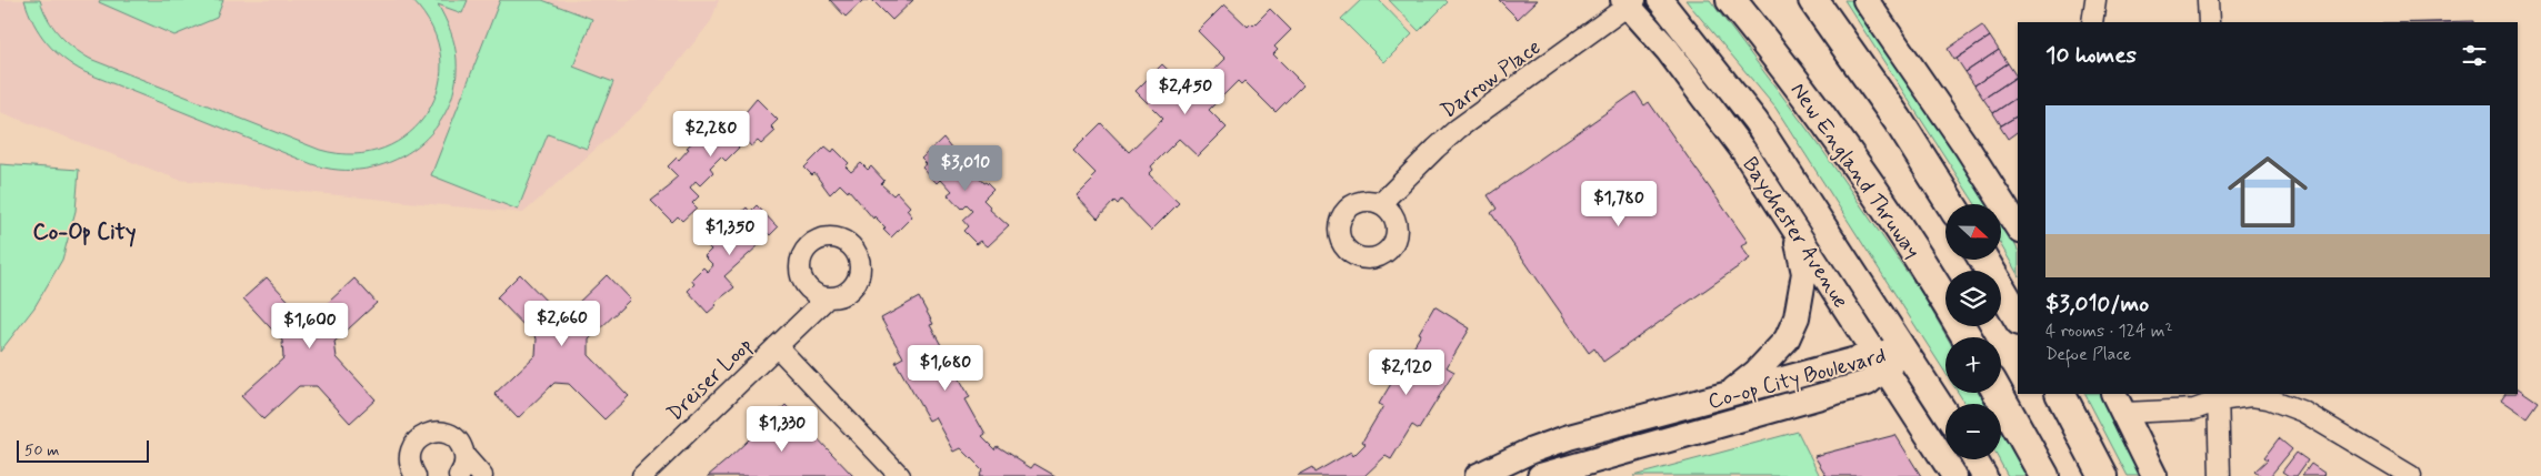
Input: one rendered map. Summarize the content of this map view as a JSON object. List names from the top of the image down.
{
  "streets": {
    "highway": ["New England Thruway"],
    "main road": ["Baychester Avenue", "Co-op City Boulevard"],
    "street": ["Darrow Place", "Dreiser Loop"]
  },
  "crossings": [
    ["Darrow Place", "Baychester Avenue"],
    ["Baychester Avenue", "Co-op City Boulevard"]
  ],
  "districts": ["Co-Op City"],
  "scale_bar": "50 m",
  "north": "right",
  "page": {
    "heading": "10 homes",
    "price": [
      "$2,450",
      "$2,280",
      "$3,010",
      "$1,780",
      "$1,350",
      "$2,660",
      "$1,600",
      "$1,680",
      "$2,120",
      "$1,330"
    ],
    "list": [
      {
        "name": "$3,010/mo",
        "note": "4 rooms · 124 m² · Defoe Place"
      }
    ],
    "map_buttons": ["+", "−"],
    "scale": "50 m"
  }
}
